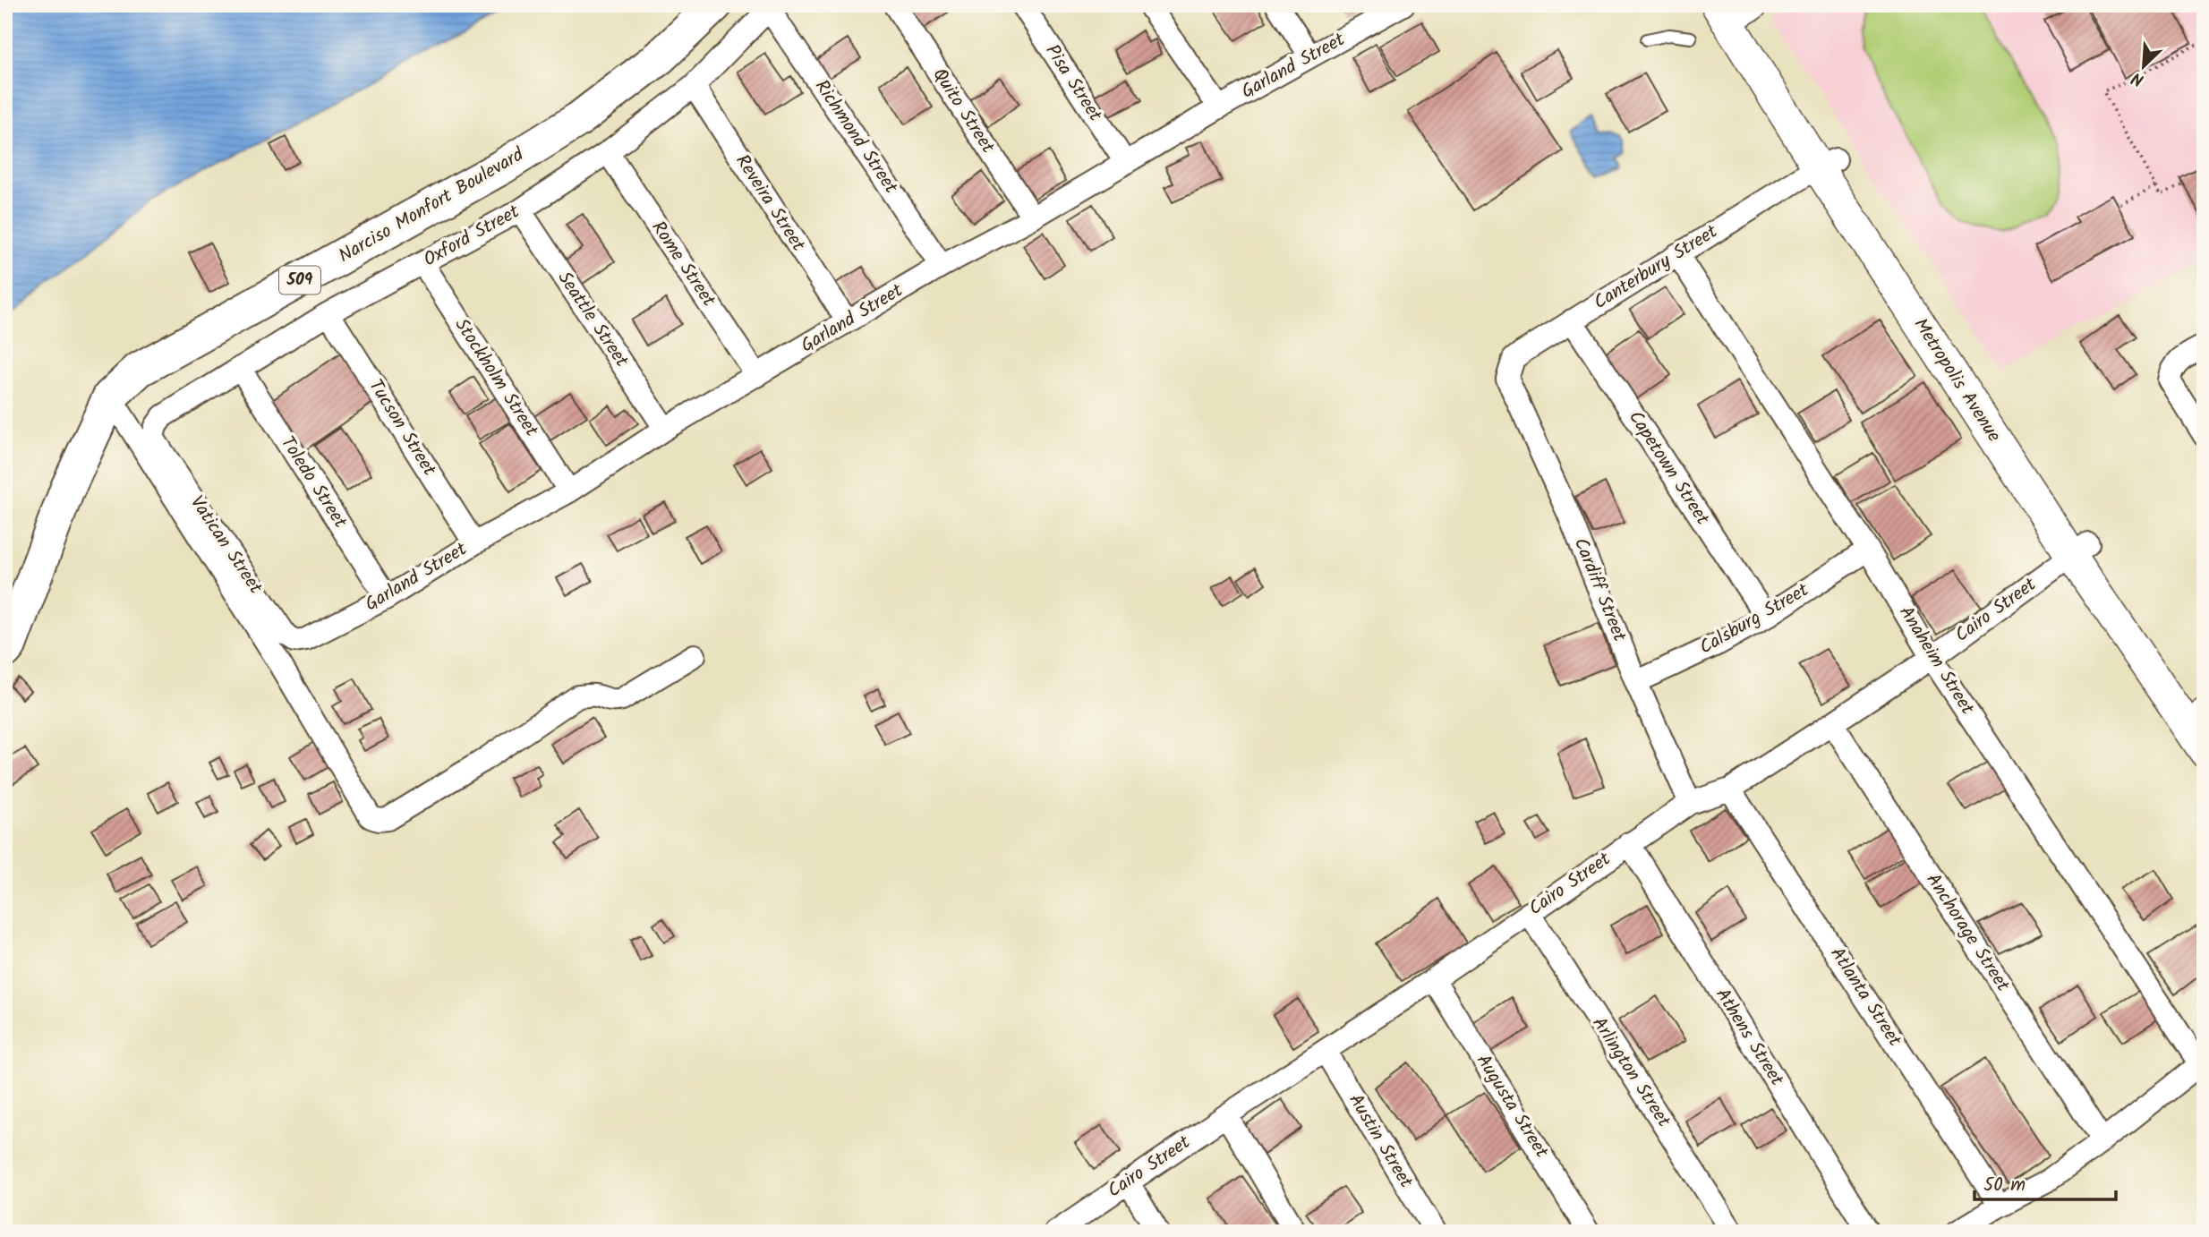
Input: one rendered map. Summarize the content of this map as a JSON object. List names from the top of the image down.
{
  "streets": {
    "main road": ["Narciso Monfort Boulevard", "509", "Metropolis Avenue"],
    "street": [
      "Garland Street",
      "Pisa Street",
      "Quito Street",
      "Richmond Street",
      "Reveira Street",
      "Oxford Street",
      "Rome Street",
      "Canterbury Street",
      "Seattle Street",
      "Stockholm Street",
      "Tucson Street",
      "Capetown Street",
      "Toledo Street",
      "Vatican Street",
      "Cardiff Street",
      "Cairo Street",
      "Calsburg Street",
      "Anaheim Street",
      "Anchorage Street",
      "Atlanta Street",
      "Athens Street",
      "Arlington Street",
      "Augusta Street",
      "Austin Street"
    ]
  },
  "crossings": [
    ["Garland Street", "Pisa Street"],
    ["Garland Street", "Quito Street"],
    ["Garland Street", "Richmond Street"],
    ["Garland Street", "Reveira Street"],
    ["Garland Street", "Rome Street"],
    ["Garland Street", "Seattle Street"],
    ["Garland Street", "Stockholm Street"],
    ["Garland Street", "Tucson Street"],
    ["Garland Street", "Toledo Street"],
    ["Garland Street", "Vatican Street"],
    ["Richmond Street", "Oxford Street"],
    ["Reveira Street", "Oxford Street"],
    ["Oxford Street", "Rome Street"],
    ["Oxford Street", "Seattle Street"],
    ["Oxford Street", "Stockholm Street"],
    ["Oxford Street", "Tucson Street"],
    ["Oxford Street", "Toledo Street"],
    ["Oxford Street", "Vatican Street"],
    ["Canterbury Street", "Metropolis Avenue"],
    ["Canterbury Street", "Capetown Street"],
    ["Canterbury Street", "Cardiff Street"],
    ["Canterbury Street", "Anaheim Street"],
    ["Metropolis Avenue", "Cairo Street"],
    ["Capetown Street", "Calsburg Street"],
    ["Cardiff Street", "Cairo Street"],
    ["Cardiff Street", "Calsburg Street"],
    ["Cairo Street", "Anaheim Street"],
    ["Cairo Street", "Anchorage Street"],
    ["Cairo Street", "Atlanta Street"],
    ["Cairo Street", "Athens Street"],
    ["Cairo Street", "Arlington Street"],
    ["Cairo Street", "Augusta Street"],
    ["Cairo Street", "Austin Street"],
    ["Calsburg Street", "Anaheim Street"]
  ],
  "scale_bar": "50 m",
  "north": "bottom left"
}
